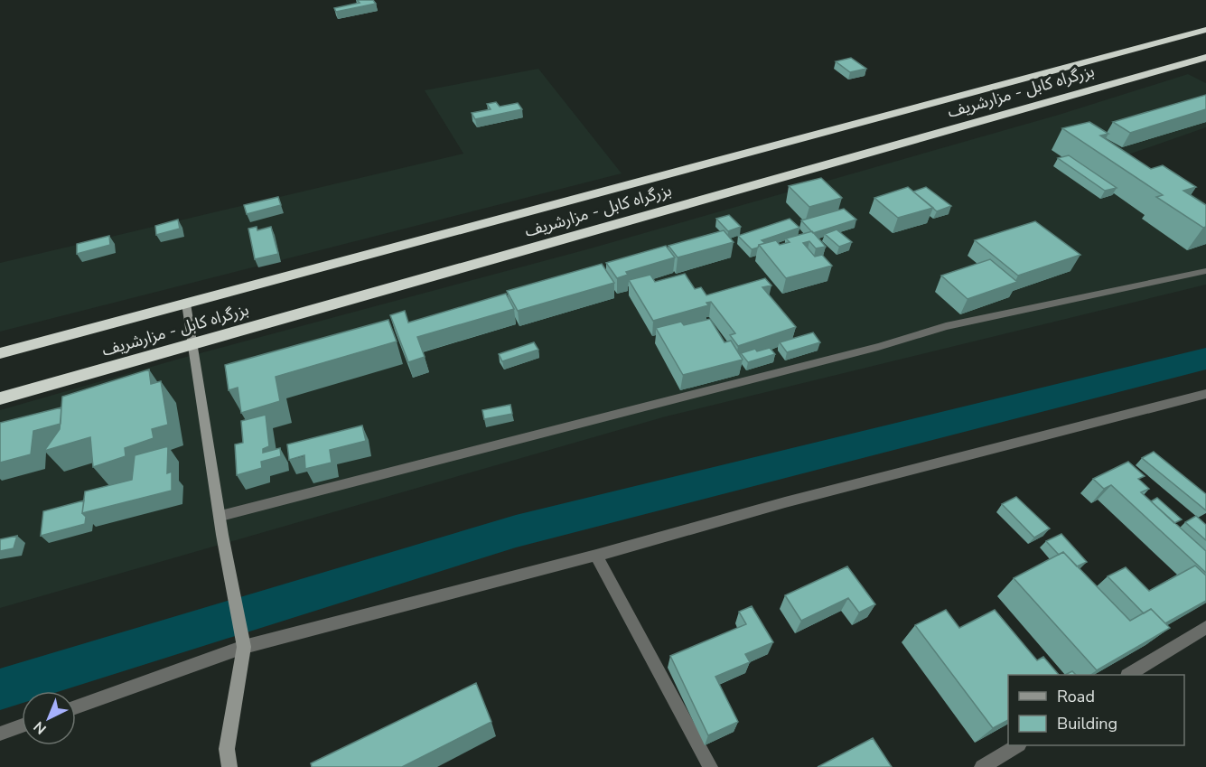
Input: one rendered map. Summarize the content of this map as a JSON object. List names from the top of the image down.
{
  "streets": {
    "highway": ["بزرگراه کابل - مزارشریف"]
  },
  "legend": ["Road", "Building"],
  "north": "bottom left"
}
